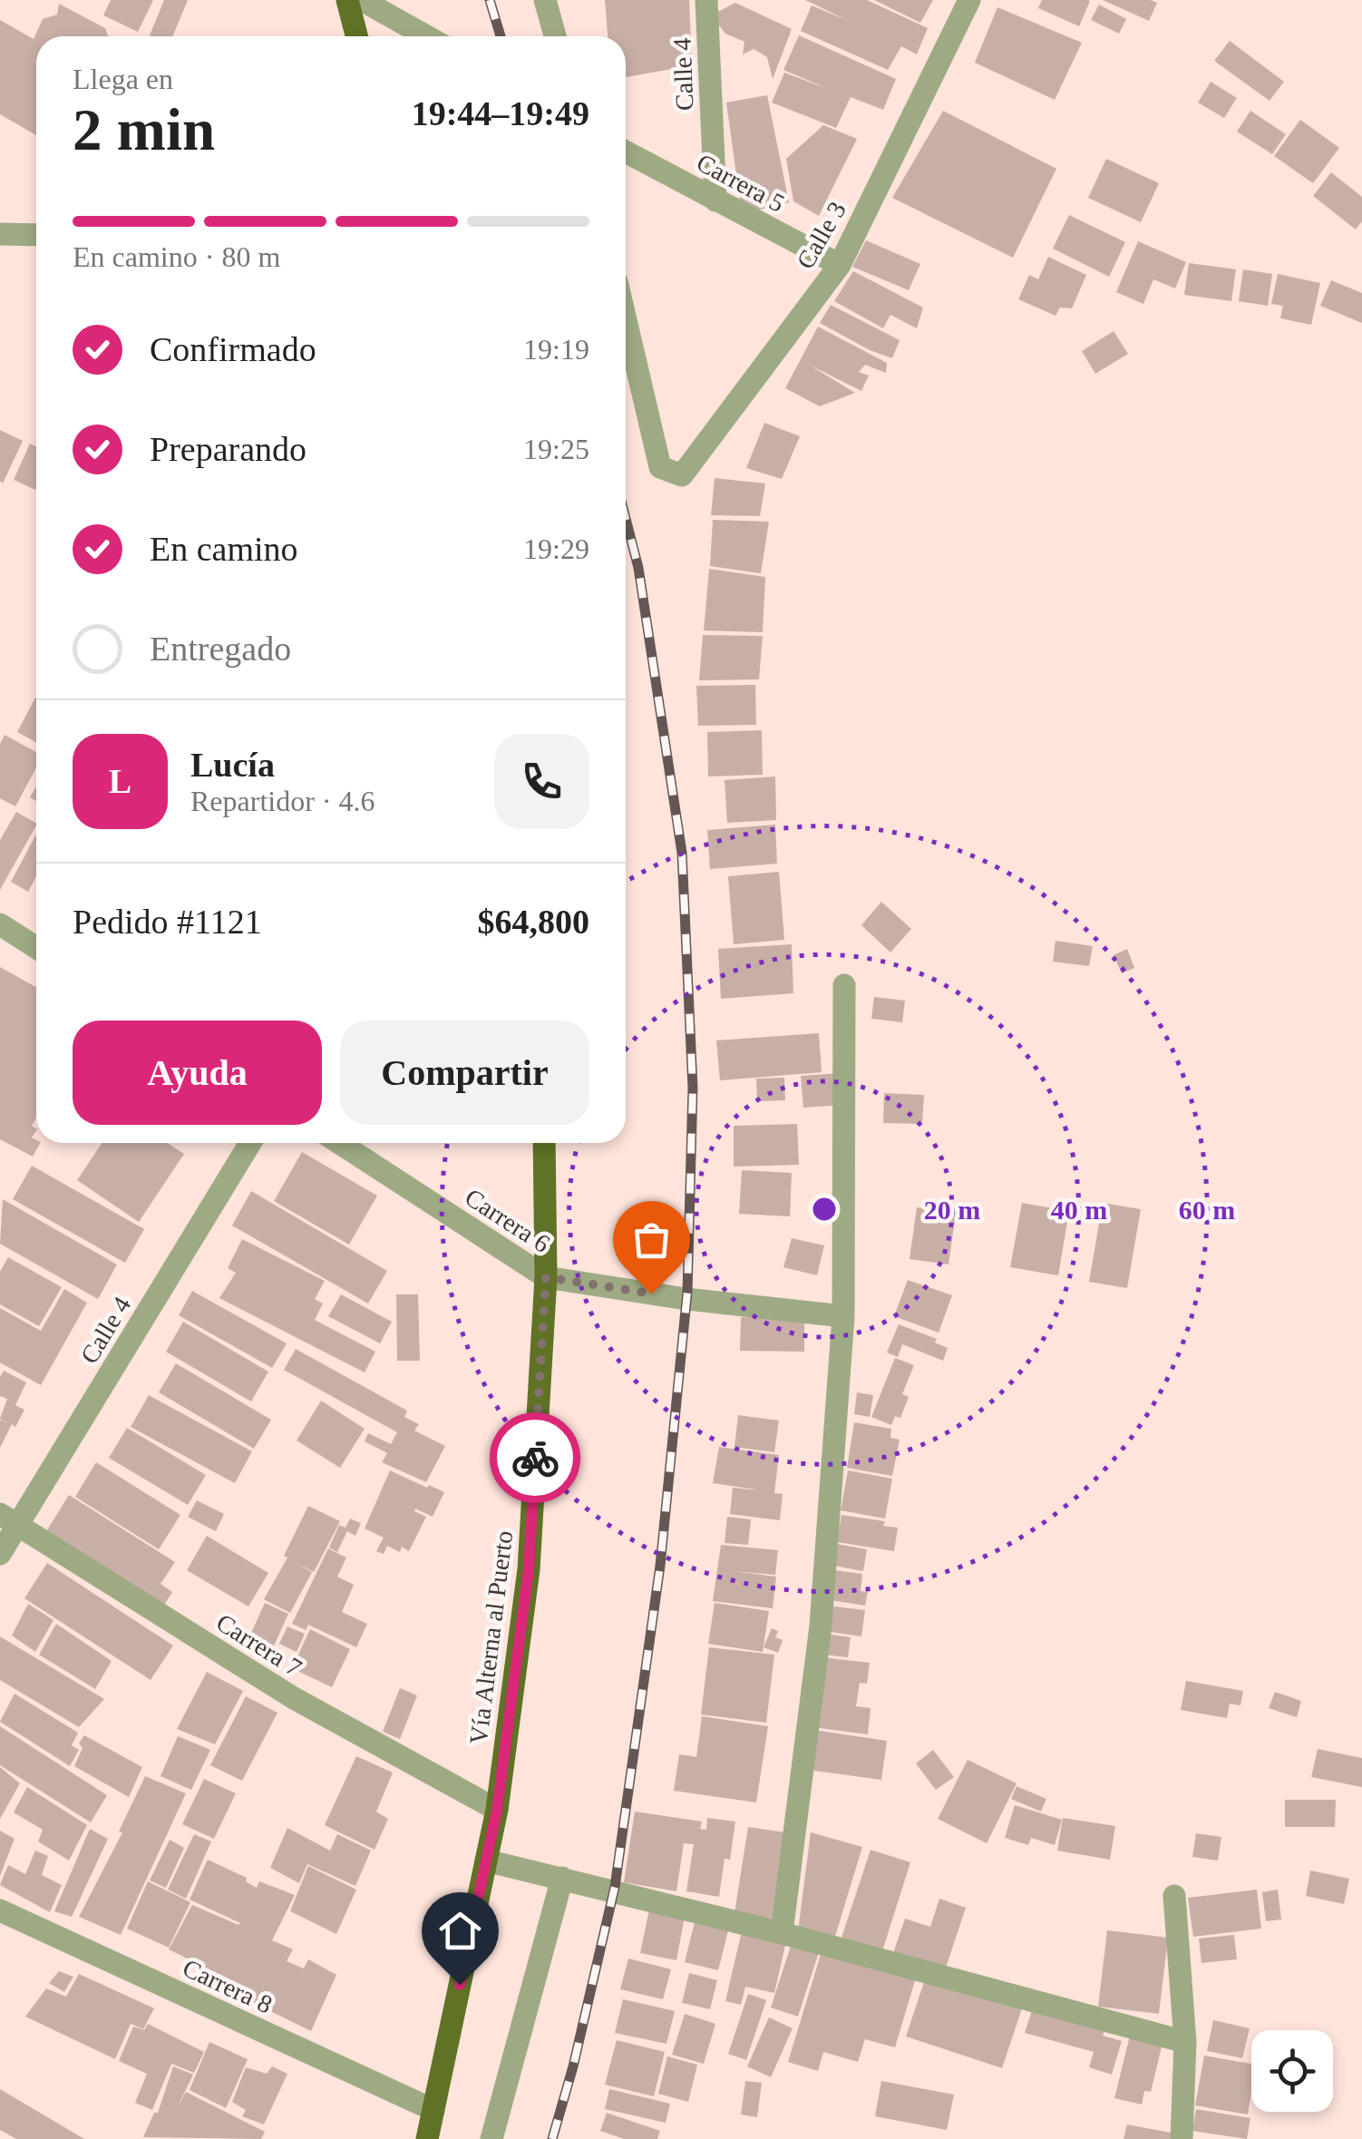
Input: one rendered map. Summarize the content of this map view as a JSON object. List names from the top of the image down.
{
  "streets": {
    "main road": ["Vía Alterna al Puerto"],
    "street": [
      "Calle 4",
      "Carrera 5",
      "Calle 3",
      "Carrera 6",
      "Carrera 7",
      "Carrera 8"
    ]
  },
  "crossings": [
    ["Calle 4", "Carrera 5"],
    ["Calle 4", "Carrera 7"],
    ["Carrera 5", "Calle 3"],
    ["Carrera 6", "Vía Alterna al Puerto"],
    ["Vía Alterna al Puerto", "Carrera 7"],
    ["Vía Alterna al Puerto", "Carrera 8"]
  ],
  "page": {
    "heading": ["2 min", "Llega en", "19:44–19:49"],
    "panel": [
      "Lucía",
      "Repartidor · 4.6",
      "Pedido #1121",
      "$64,800"
    ],
    "bar": "En camino · 80 m",
    "list": [
      ["Confirmado", "19:19"],
      ["Preparando", "19:25"],
      ["En camino", "19:29"],
      "Entregado"
    ],
    "round": "L",
    "buttons": ["Ayuda", "Compartir"]
  },
  "rings": ["20 m", "40 m", "60 m"]
}
